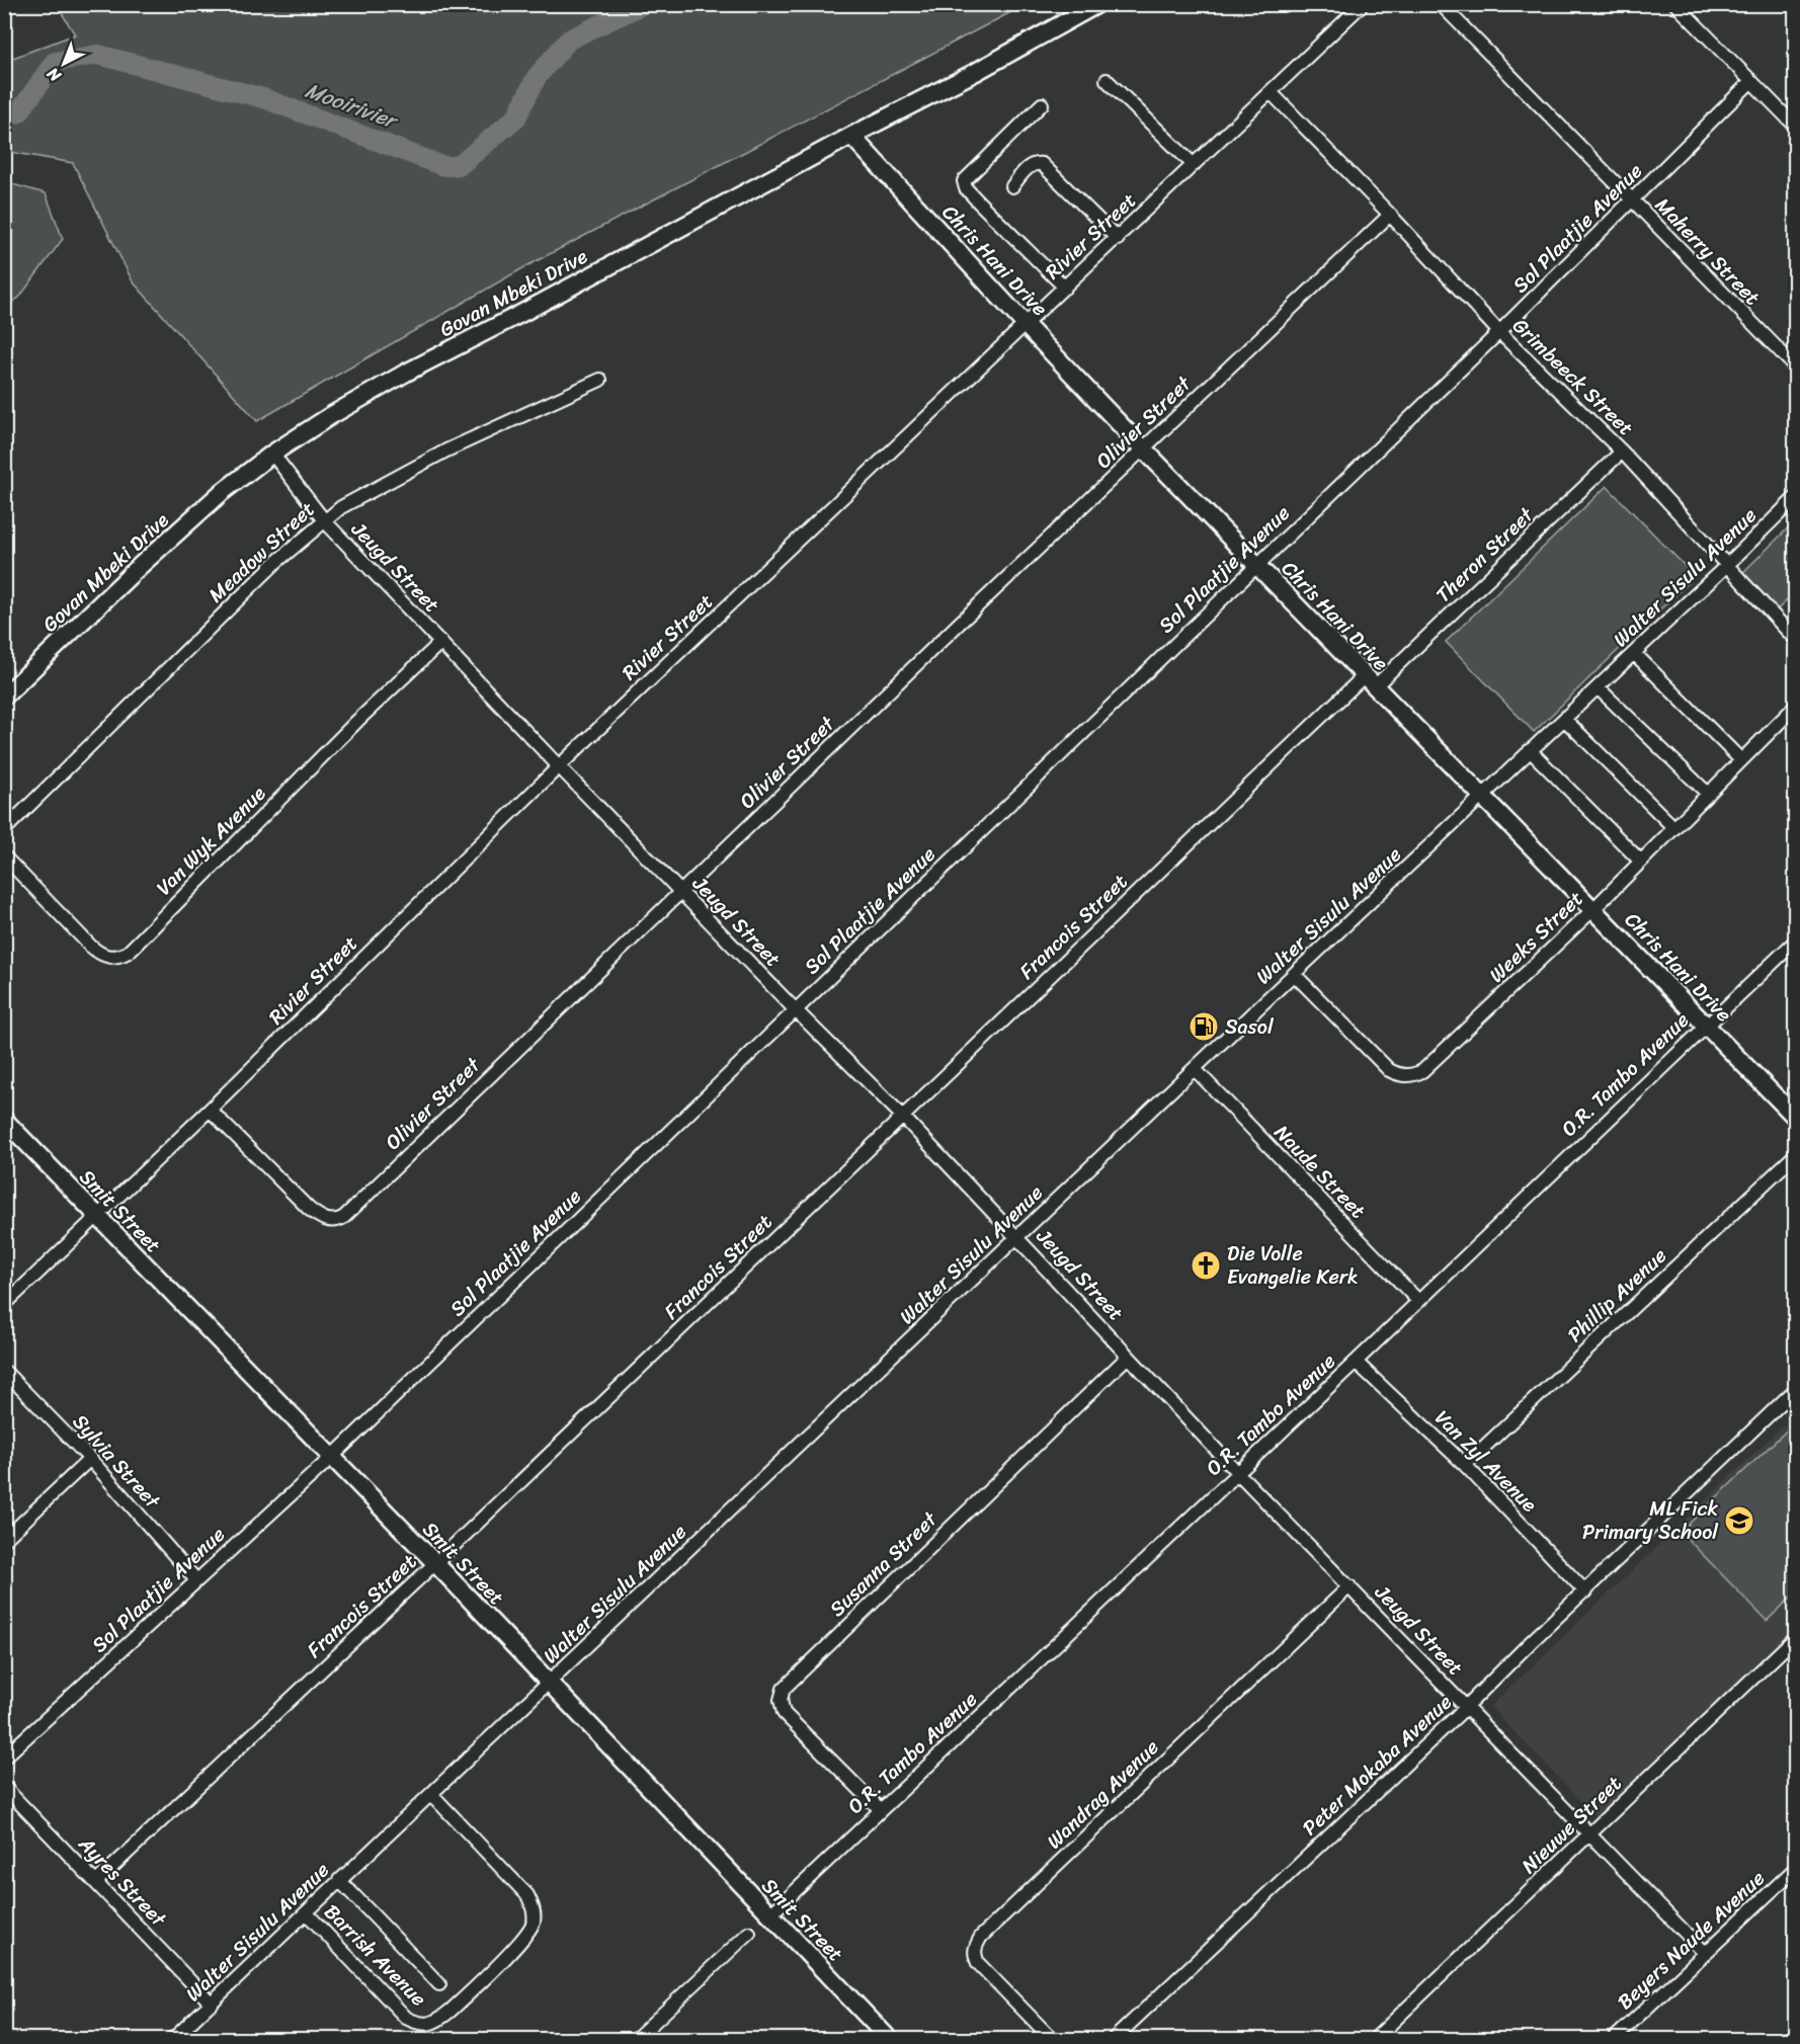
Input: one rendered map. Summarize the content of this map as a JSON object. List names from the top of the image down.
{
  "streets": {
    "street": [
      "Sol Plaatjie Avenue",
      "Rivier Street",
      "Maherry Street",
      "Chris Hani Drive",
      "Govan Mbeki Drive",
      "Grimbeeck Street",
      "Olivier Street",
      "Meadow Street",
      "Theron Street",
      "Jeugd Street",
      "Walter Sisulu Avenue",
      "Van Wyk Avenue",
      "Francois Street",
      "Weeks Street",
      "O.R. Tambo Avenue",
      "Naude Street",
      "Smit Street",
      "Phillip Avenue",
      "Sylvia Street",
      "Van Zyl Avenue",
      "Susanna Street",
      "Peter Mokaba Avenue",
      "Wandrag Avenue",
      "Nieuwe Street",
      "Ayres Street",
      "Beyers Naude Avenue",
      "Barrish Avenue"
    ]
  },
  "crossings": [
    ["Sol Plaatjie Avenue", "Maherry Street"],
    ["Sol Plaatjie Avenue", "Chris Hani Drive"],
    ["Sol Plaatjie Avenue", "Grimbeeck Street"],
    ["Sol Plaatjie Avenue", "Jeugd Street"],
    ["Sol Plaatjie Avenue", "Smit Street"],
    ["Sol Plaatjie Avenue", "Sylvia Street"],
    ["Rivier Street", "Chris Hani Drive"],
    ["Rivier Street", "Grimbeeck Street"],
    ["Rivier Street", "Olivier Street"],
    ["Rivier Street", "Jeugd Street"],
    ["Rivier Street", "Smit Street"],
    ["Chris Hani Drive", "Govan Mbeki Drive"],
    ["Chris Hani Drive", "Olivier Street"],
    ["Chris Hani Drive", "Theron Street"],
    ["Chris Hani Drive", "Walter Sisulu Avenue"],
    ["Chris Hani Drive", "Francois Street"],
    ["Chris Hani Drive", "Weeks Street"],
    ["Chris Hani Drive", "O.R. Tambo Avenue"],
    ["Govan Mbeki Drive", "Jeugd Street"],
    ["Grimbeeck Street", "Olivier Street"],
    ["Grimbeeck Street", "Theron Street"],
    ["Grimbeeck Street", "Walter Sisulu Avenue"],
    ["Olivier Street", "Jeugd Street"],
    ["Meadow Street", "Jeugd Street"],
    ["Theron Street", "Francois Street"],
    ["Jeugd Street", "Walter Sisulu Avenue"],
    ["Jeugd Street", "Van Wyk Avenue"],
    ["Jeugd Street", "Francois Street"],
    ["Jeugd Street", "O.R. Tambo Avenue"],
    ["Jeugd Street", "Susanna Street"],
    ["Jeugd Street", "Peter Mokaba Avenue"],
    ["Jeugd Street", "Wandrag Avenue"],
    ["Jeugd Street", "Nieuwe Street"],
    ["Jeugd Street", "Beyers Naude Avenue"],
    ["Walter Sisulu Avenue", "Weeks Street"],
    ["Walter Sisulu Avenue", "Naude Street"],
    ["Walter Sisulu Avenue", "Smit Street"],
    ["Walter Sisulu Avenue", "Ayres Street"],
    ["Walter Sisulu Avenue", "Barrish Avenue"],
    ["Francois Street", "Smit Street"],
    ["Francois Street", "Ayres Street"],
    ["O.R. Tambo Avenue", "Naude Street"],
    ["O.R. Tambo Avenue", "Smit Street"],
    ["O.R. Tambo Avenue", "Van Zyl Avenue"],
    ["O.R. Tambo Avenue", "Susanna Street"],
    ["Phillip Avenue", "Van Zyl Avenue"],
    ["Van Zyl Avenue", "Peter Mokaba Avenue"]
  ],
  "water": ["Mooirivier"],
  "places": {
    "fuel station": ["Sasol"],
    "church": ["Die Volle Evangelie Kerk"],
    "school or university": ["ML Fick Primary School"]
  },
  "north": "bottom left"
}
